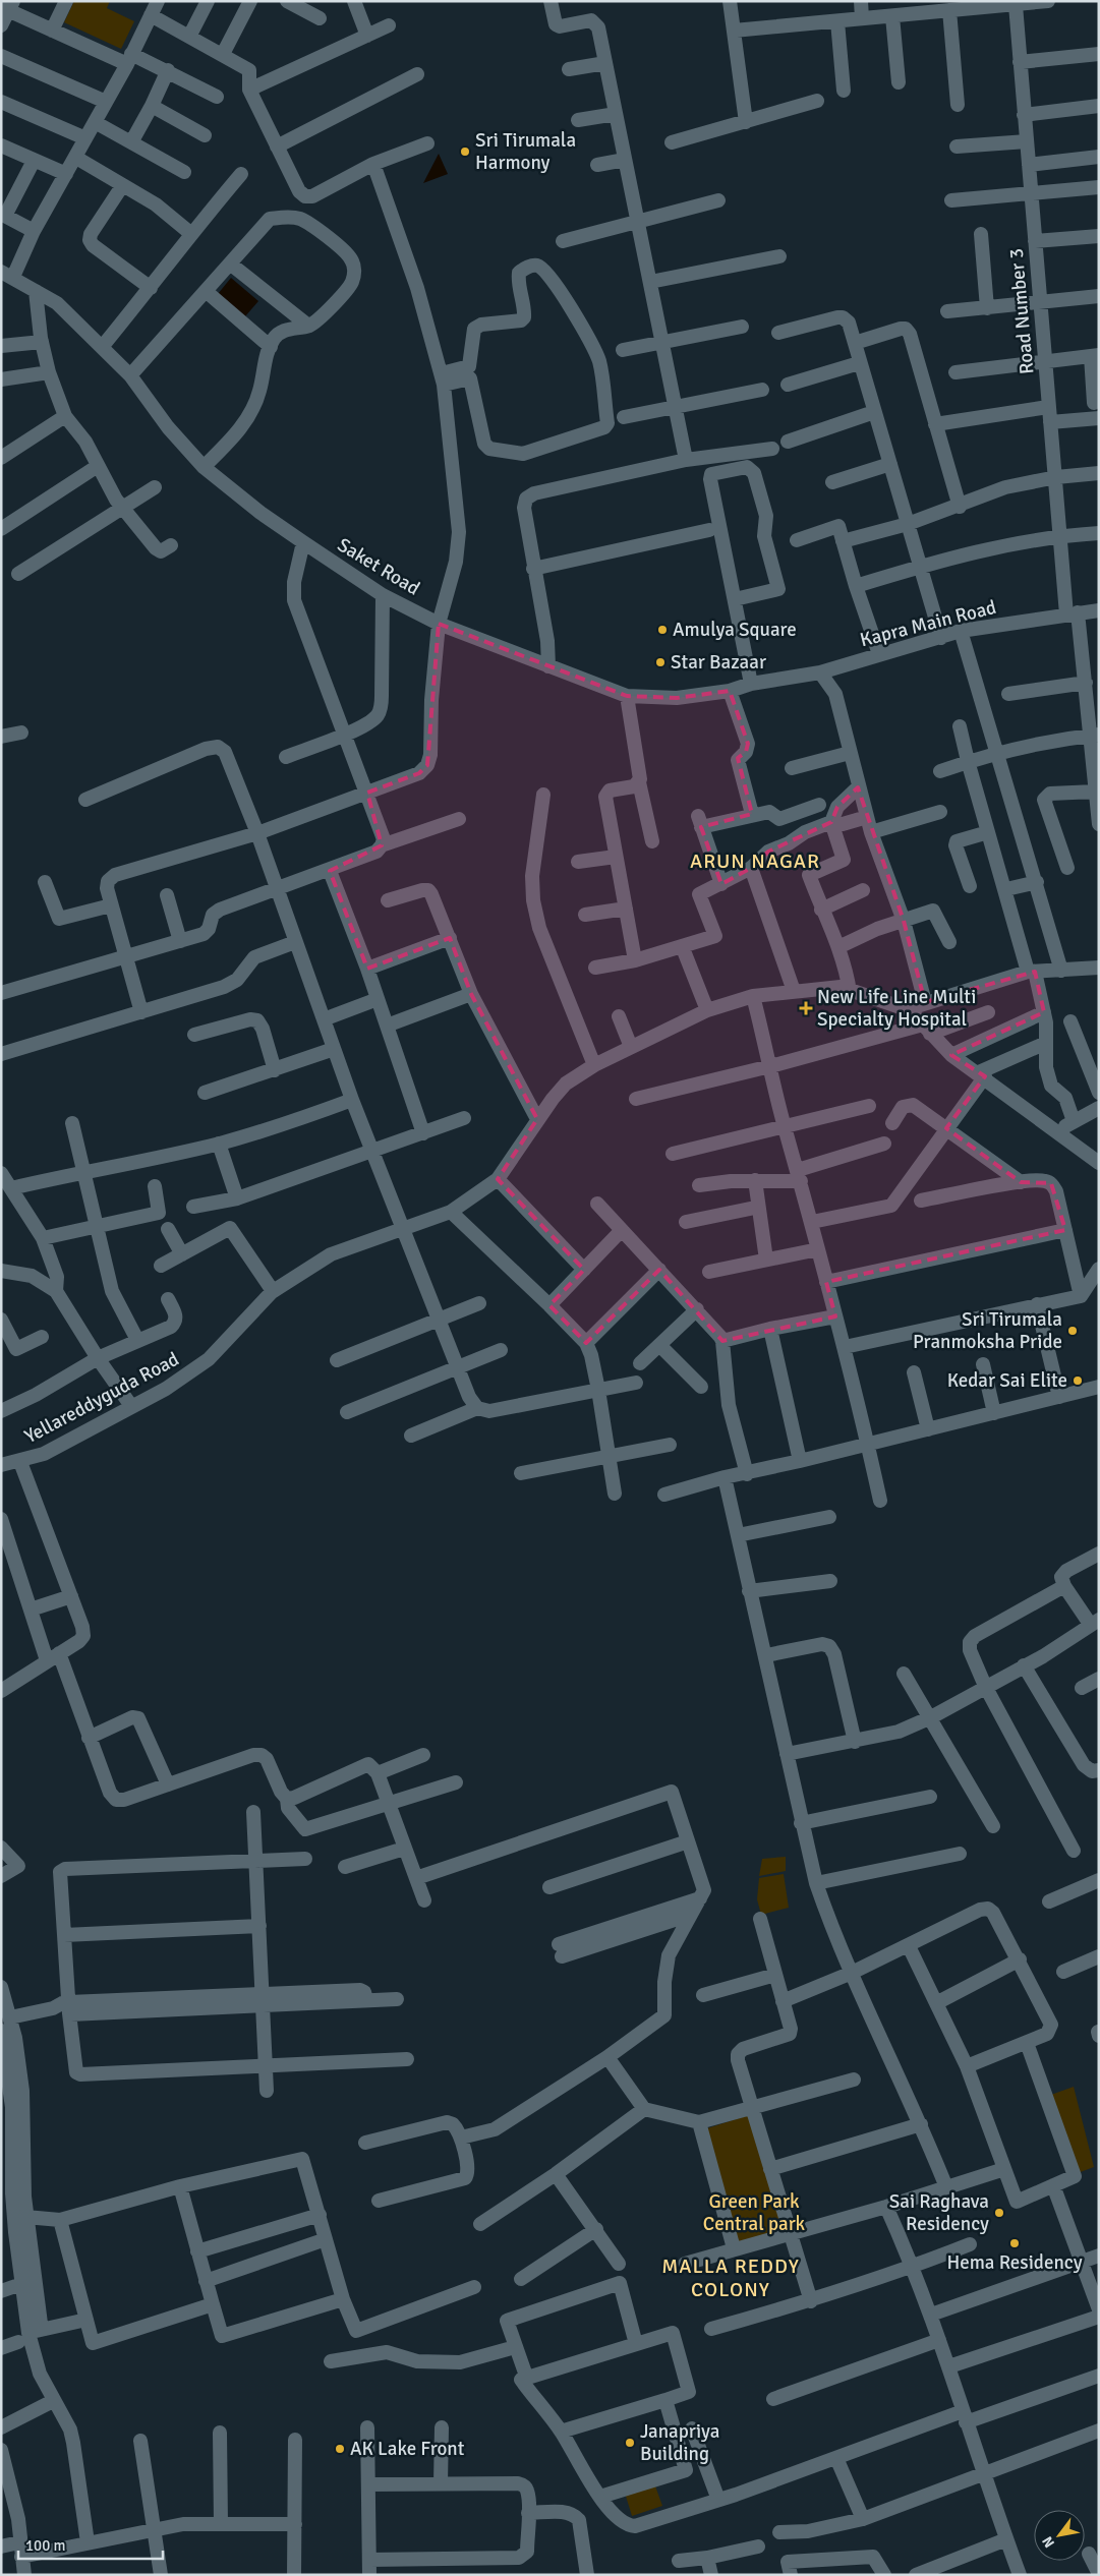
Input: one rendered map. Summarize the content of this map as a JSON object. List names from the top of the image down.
{
  "streets": {
    "street": [
      "Road Number 3",
      "Saket Road",
      "Kapra Main Road",
      "Yellareddyguda Road"
    ]
  },
  "crossings": [
    ["Road Number 3", "Kapra Main Road"],
    ["Saket Road", "Kapra Main Road"]
  ],
  "districts": ["ARUN NAGAR", "MALLA REDDY COLONY"],
  "parks": ["Green Park Central park"],
  "places": {
    "other": [
      "Sri Tirumala Harmony",
      "Amulya Square",
      "Star Bazaar",
      "Sri Tirumala Pranmoksha Pride",
      "Kedar Sai Elite",
      "Sai Raghava Residency",
      "Hema Residency",
      "Janapriya Building",
      "AK Lake Front"
    ],
    "health": ["New Life Line Multi Specialty Hospital"]
  },
  "scale_bar": "100 m",
  "north": "bottom left"
}
